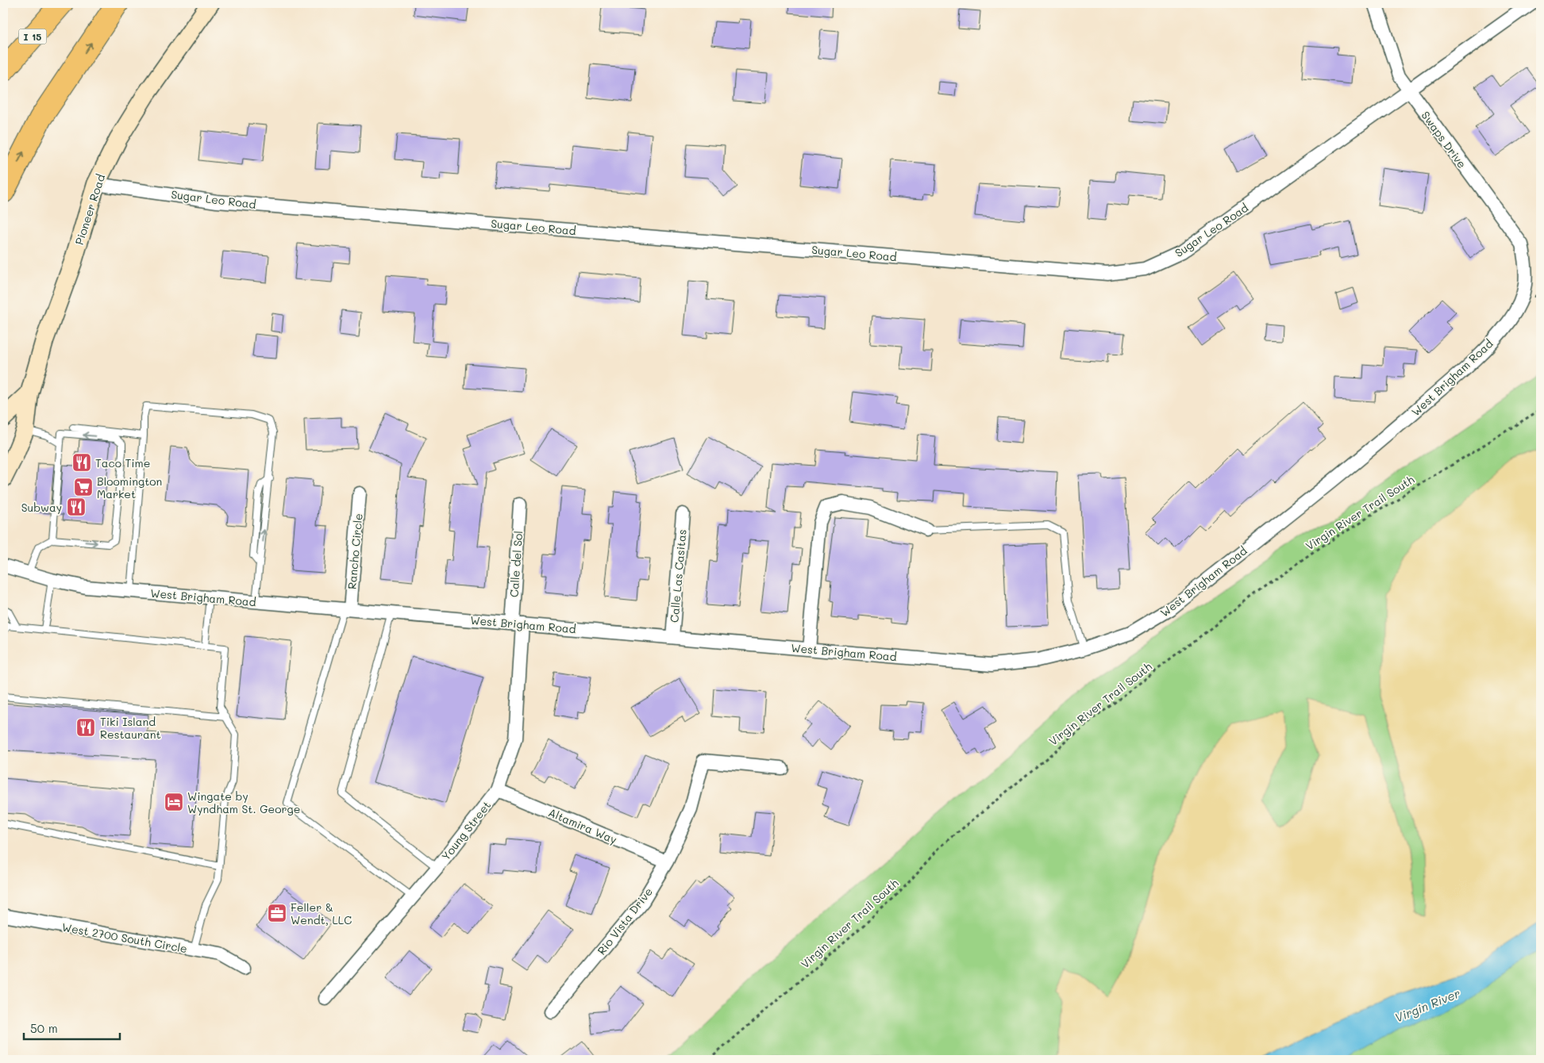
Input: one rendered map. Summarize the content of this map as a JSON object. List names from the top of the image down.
{
  "streets": {
    "highway": ["I 15"],
    "main road": ["Pioneer Road"],
    "street": [
      "Swaps Drive",
      "Sugar Leo Road",
      "West Brigham Road",
      "Rancho Circle",
      "Calle del Sol",
      "Calle Las Casitas",
      "Altamira Way",
      "Young Street",
      "Rio Vista Drive",
      "West 2700 South Circle"
    ],
    "path": ["Virgin River Trail South"]
  },
  "crossings": [
    ["Swaps Drive", "Sugar Leo Road"],
    ["Swaps Drive", "West Brigham Road"],
    ["Sugar Leo Road", "Pioneer Road"],
    ["West Brigham Road", "Rancho Circle"],
    ["West Brigham Road", "Calle del Sol"],
    ["West Brigham Road", "Calle Las Casitas"],
    ["West Brigham Road", "Young Street"],
    ["Calle del Sol", "Young Street"],
    ["Altamira Way", "Young Street"],
    ["Altamira Way", "Rio Vista Drive"]
  ],
  "water": ["Virgin River"],
  "places": {
    "restaurant": ["Taco Time", "Subway", "Tiki Island Restaurant"],
    "supermarket": ["Bloomington Market"],
    "hotel": ["Wingate by Wyndham St. George"],
    "office": ["Feller & Wendt, LLC"]
  },
  "scale_bar": "50 m"
}
